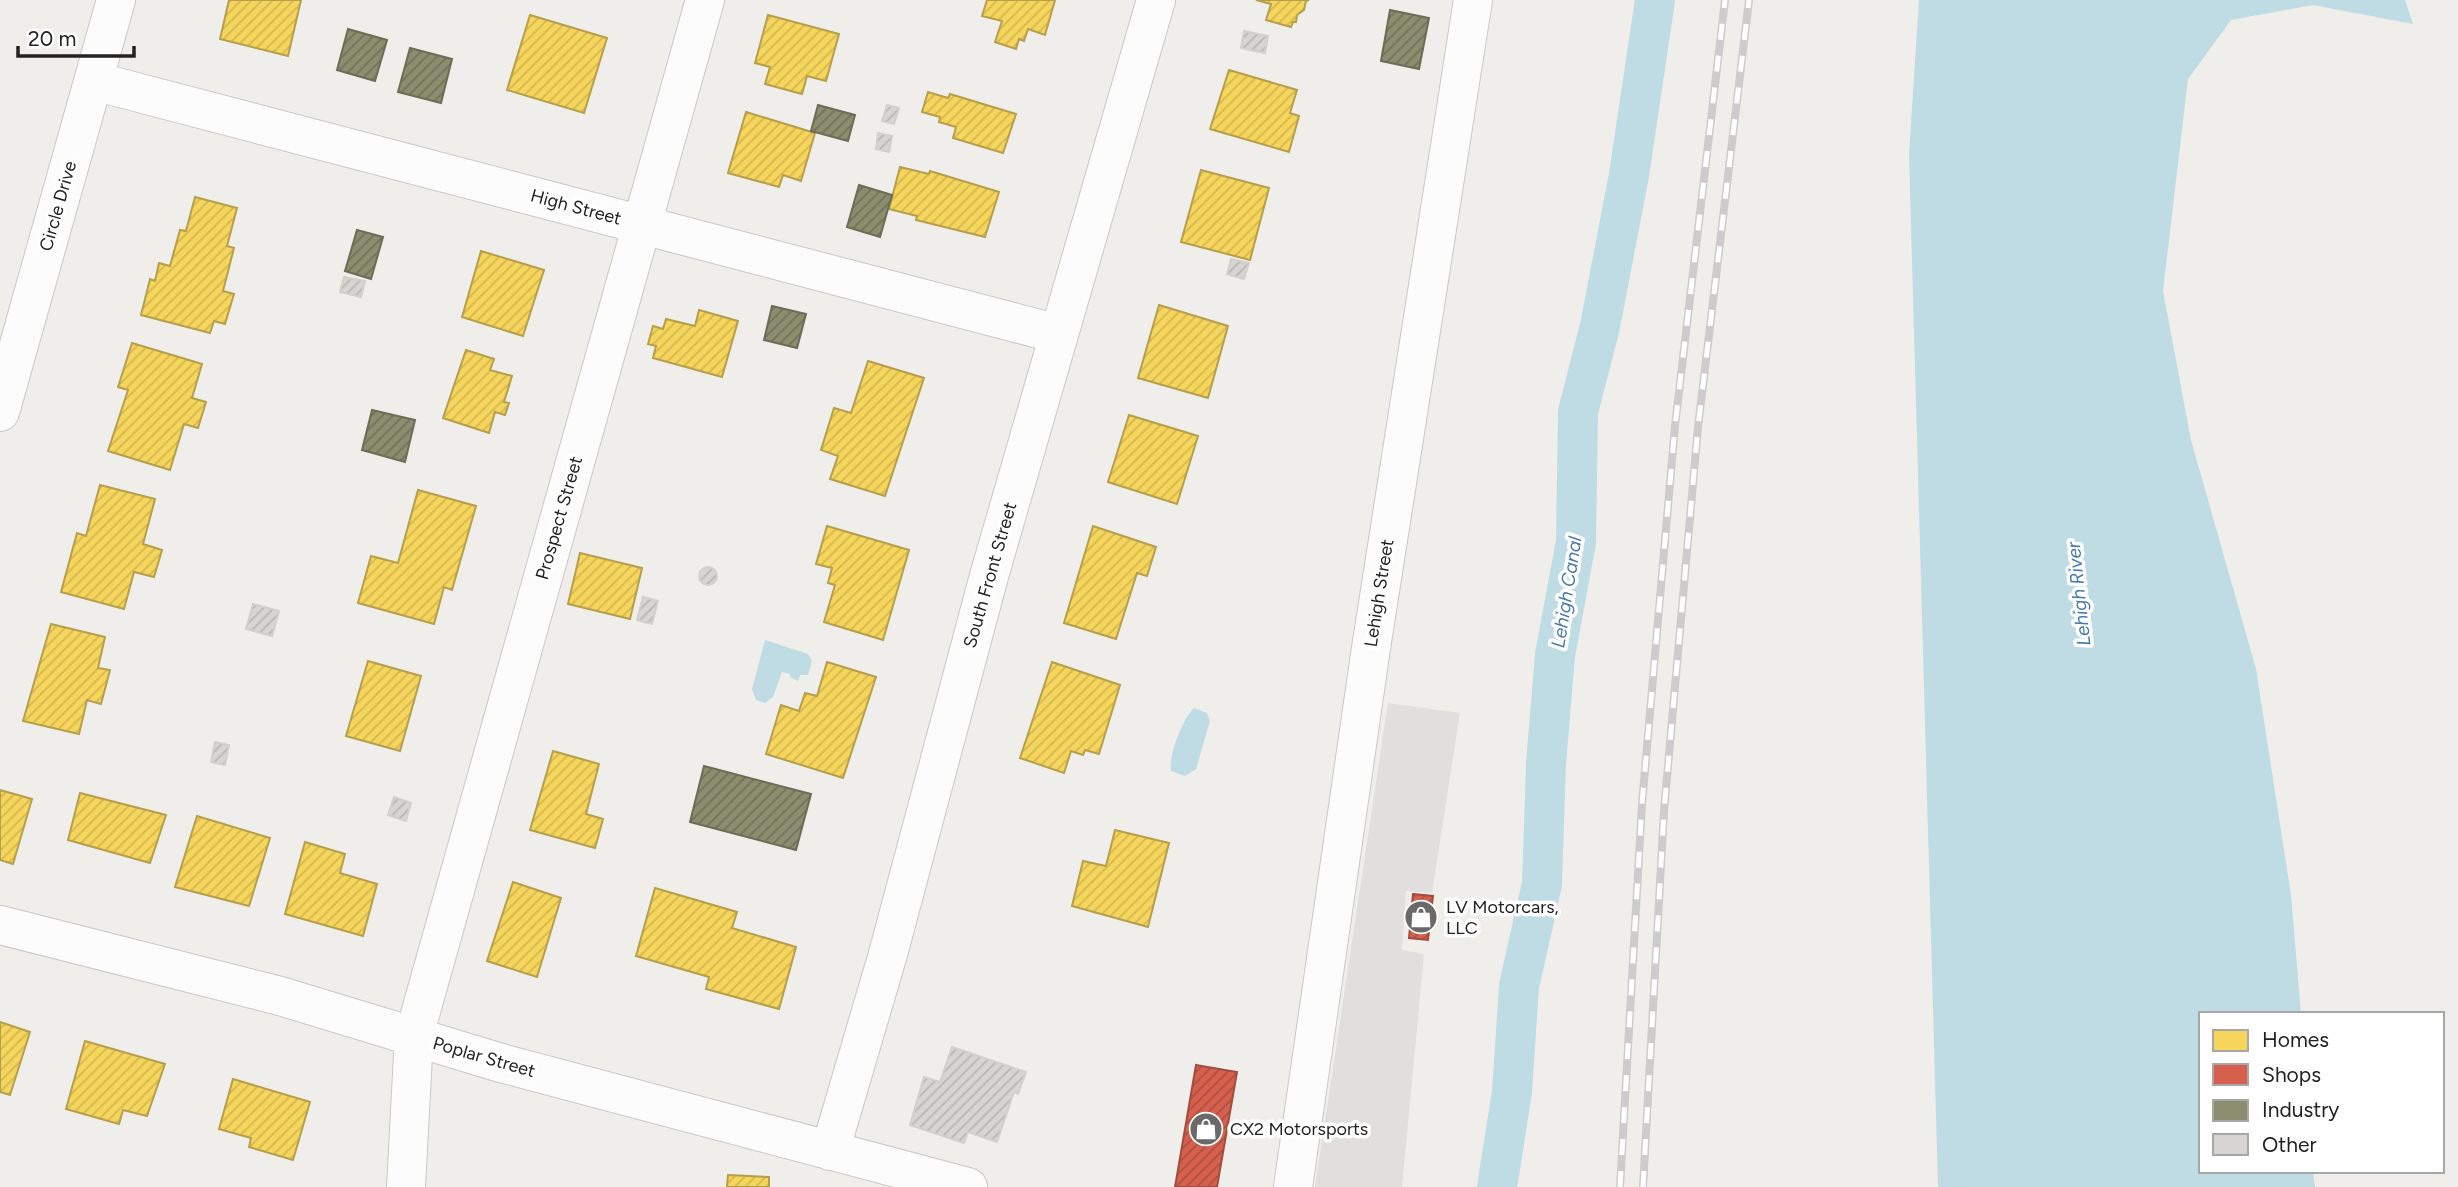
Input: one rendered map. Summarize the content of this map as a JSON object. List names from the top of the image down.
{
  "streets": {
    "street": [
      "Circle Drive",
      "High Street",
      "Prospect Street",
      "South Front Street",
      "Lehigh Street",
      "Poplar Street"
    ]
  },
  "crossings": [
    ["Circle Drive", "High Street"],
    ["High Street", "Prospect Street"],
    ["High Street", "South Front Street"],
    ["Prospect Street", "Poplar Street"],
    ["South Front Street", "Poplar Street"]
  ],
  "water": ["Lehigh Canal", "Lehigh River"],
  "places": {
    "shop": ["LV Motorcars, LLC", "CX2 Motorsports"]
  },
  "legend": [
    "Homes",
    "Shops",
    "Industry",
    "Other"
  ],
  "scale_bar": "20 m"
}
